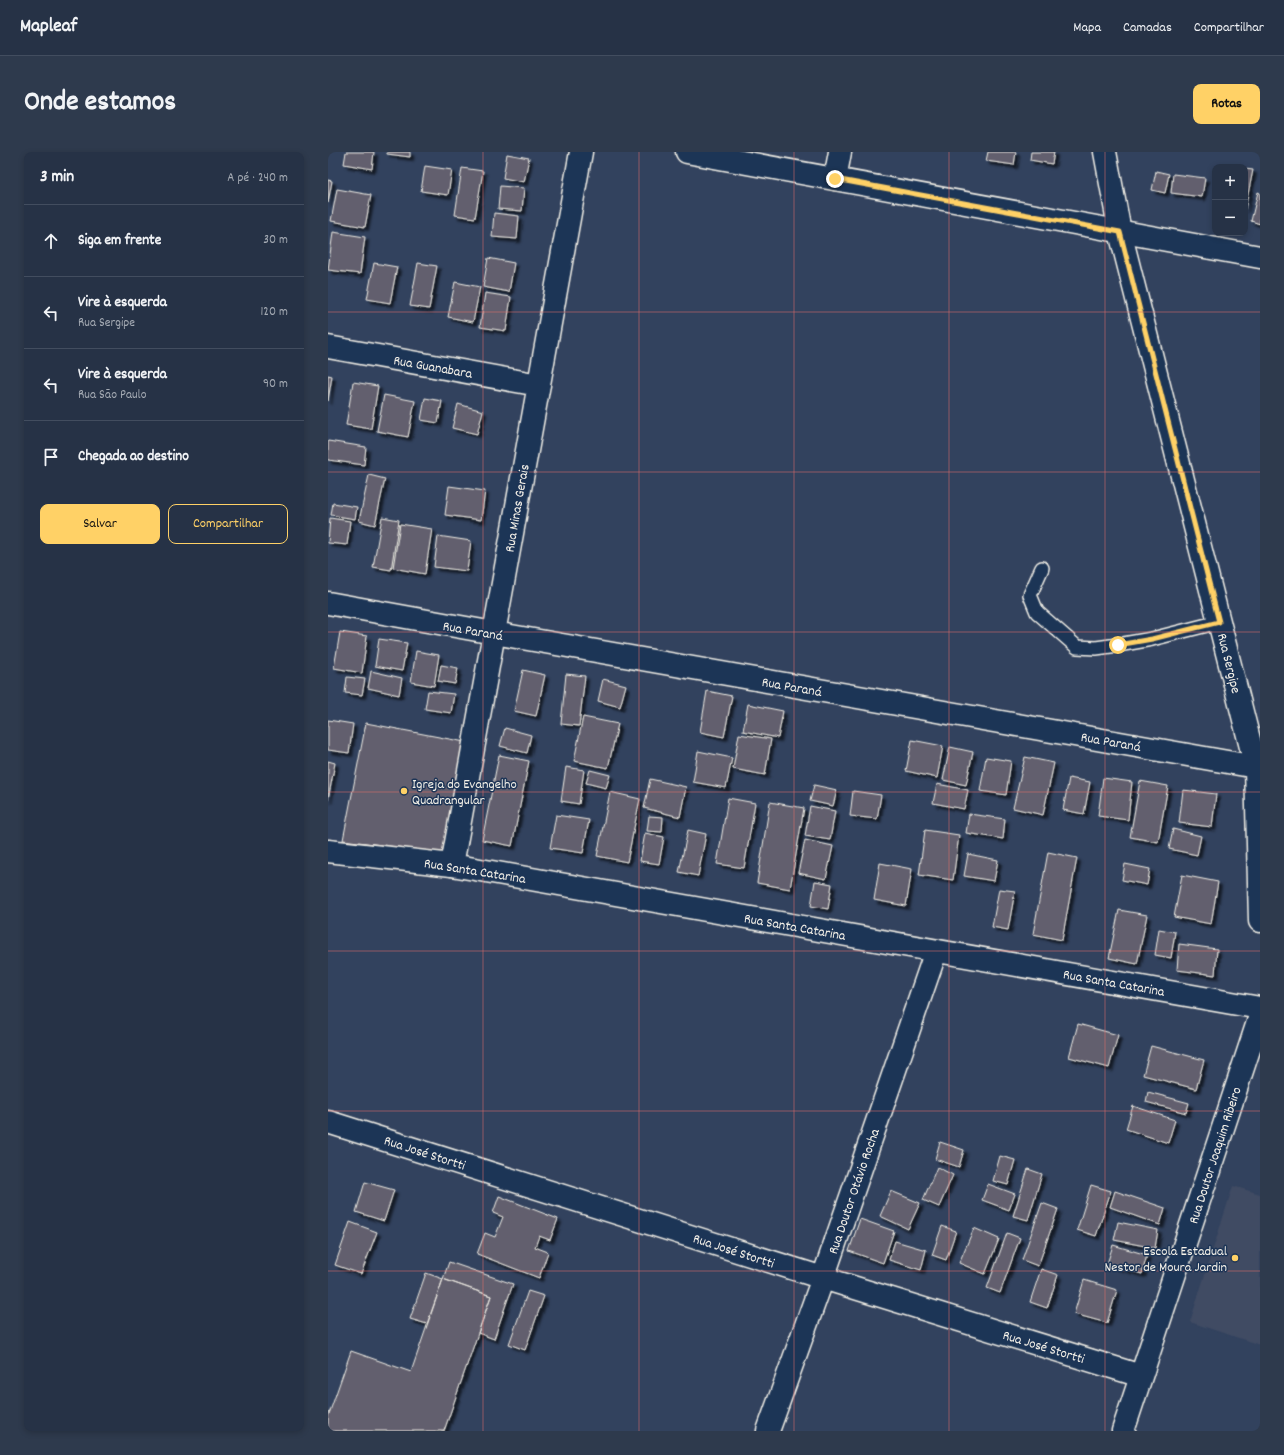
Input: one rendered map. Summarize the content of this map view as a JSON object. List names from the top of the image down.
{
  "streets": {
    "street": [
      "Rua Guanabara",
      "Rua Minas Gerais",
      "Rua Paraná",
      "Rua Sergipe",
      "Rua Santa Catarina",
      "Rua José Stortti",
      "Rua Doutor Joaquim Ribeiro",
      "Rua Doutor Otávio Rocha"
    ]
  },
  "crossings": [
    ["Rua Guanabara", "Rua Minas Gerais"],
    ["Rua Minas Gerais", "Rua Paraná"],
    ["Rua Minas Gerais", "Rua Santa Catarina"],
    ["Rua Paraná", "Rua Sergipe"],
    ["Rua Santa Catarina", "Rua Doutor Otávio Rocha"],
    ["Rua José Stortti", "Rua Doutor Joaquim Ribeiro"],
    ["Rua José Stortti", "Rua Doutor Otávio Rocha"]
  ],
  "places": ["Igreja do Evangelho Quadrangular", "Escola Estadual Nestor de Moura Jardin"],
  "page": {
    "header": "Mapleaf",
    "nav": ["Mapa", "Camadas", "Compartilhar"],
    "title": "Onde estamos",
    "buttons": [
      "Rotas",
      ["Salvar", "Compartilhar"]
    ],
    "heading": ["3 min", "A pé · 240 m"],
    "map_buttons": ["+", "−"],
    "list": [
      ["Siga em frente", "30 m"],
      ["Vire à esquerda", "Rua Sergipe", "120 m"],
      ["Vire à esquerda", "Rua São Paulo", "90 m"],
      "Chegada ao destino"
    ]
  }
}
